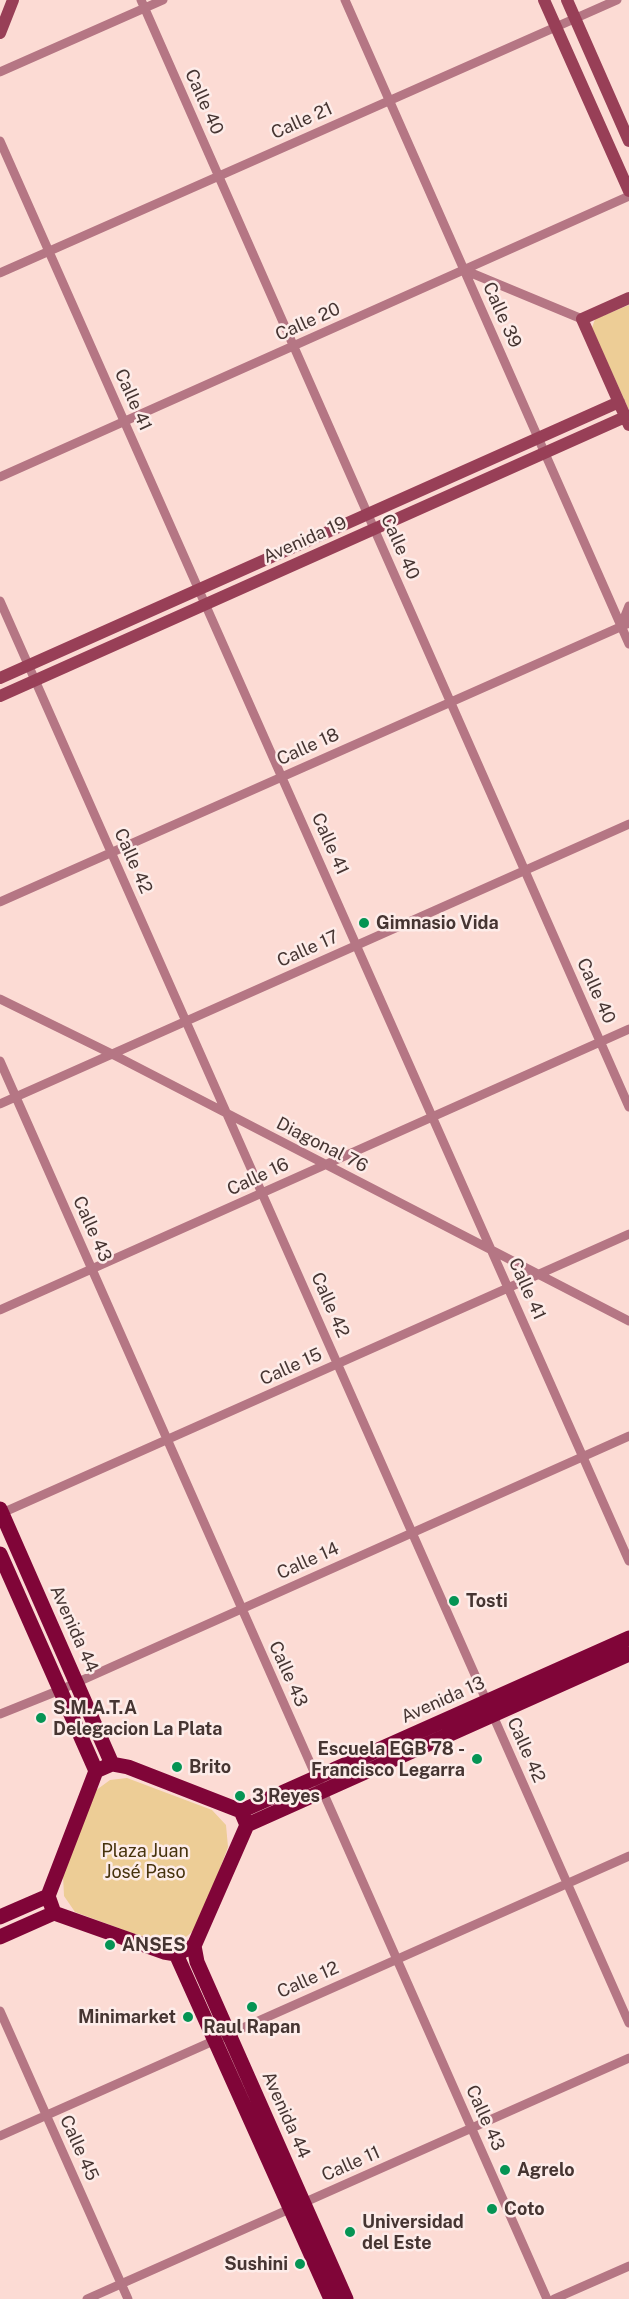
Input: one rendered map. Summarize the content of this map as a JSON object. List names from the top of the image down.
{
  "streets": {
    "main road": ["Avenida 19", "Avenida 44", "Avenida 13"],
    "street": [
      "Calle 40",
      "Calle 21",
      "Calle 39",
      "Calle 20",
      "Calle 41",
      "Calle 18",
      "Calle 42",
      "Calle 17",
      "Diagonal 76",
      "Calle 16",
      "Calle 43",
      "Calle 15",
      "Calle 14",
      "Calle 12",
      "Calle 45",
      "Calle 11"
    ]
  },
  "crossings": [
    ["Calle 40", "Calle 21"],
    ["Calle 40", "Calle 20"],
    ["Calle 40", "Avenida 19"],
    ["Calle 40", "Calle 18"],
    ["Calle 40", "Calle 17"],
    ["Calle 40", "Calle 16"],
    ["Calle 21", "Calle 39"],
    ["Calle 21", "Calle 41"],
    ["Calle 39", "Calle 20"],
    ["Calle 39", "Avenida 19"],
    ["Calle 39", "Calle 18"],
    ["Calle 20", "Calle 41"],
    ["Calle 41", "Avenida 19"],
    ["Calle 41", "Calle 18"],
    ["Calle 41", "Calle 17"],
    ["Calle 41", "Diagonal 76"],
    ["Calle 41", "Calle 16"],
    ["Calle 41", "Calle 15"],
    ["Calle 41", "Calle 14"],
    ["Avenida 19", "Calle 42"],
    ["Calle 18", "Calle 42"],
    ["Calle 42", "Calle 17"],
    ["Calle 42", "Diagonal 76"],
    ["Calle 42", "Calle 16"],
    ["Calle 42", "Calle 15"],
    ["Calle 42", "Calle 14"],
    ["Calle 42", "Avenida 13"],
    ["Calle 42", "Calle 12"],
    ["Calle 17", "Diagonal 76"],
    ["Calle 17", "Calle 43"],
    ["Diagonal 76", "Calle 16"],
    ["Diagonal 76", "Calle 15"],
    ["Calle 16", "Calle 43"],
    ["Calle 43", "Calle 15"],
    ["Calle 43", "Calle 14"],
    ["Calle 43", "Avenida 13"],
    ["Calle 43", "Calle 12"],
    ["Calle 43", "Calle 11"],
    ["Calle 15", "Avenida 44"],
    ["Calle 14", "Avenida 44"],
    ["Avenida 44", "Calle 12"],
    ["Avenida 44", "Calle 11"],
    ["Calle 12", "Calle 45"],
    ["Calle 45", "Calle 11"]
  ],
  "parks": ["Plaza Juan José Paso"],
  "places": [
    "Gimnasio Vida",
    "Tosti",
    "S.M.A.T.A Delegacion La Plata",
    "Escuela EGB 78 - Francisco Legarra",
    "Brito",
    "3 Reyes",
    "ANSES",
    "Raul Rapan",
    "Minimarket",
    "Agrelo",
    "Coto",
    "Universidad del Este",
    "Sushini"
  ]
}
